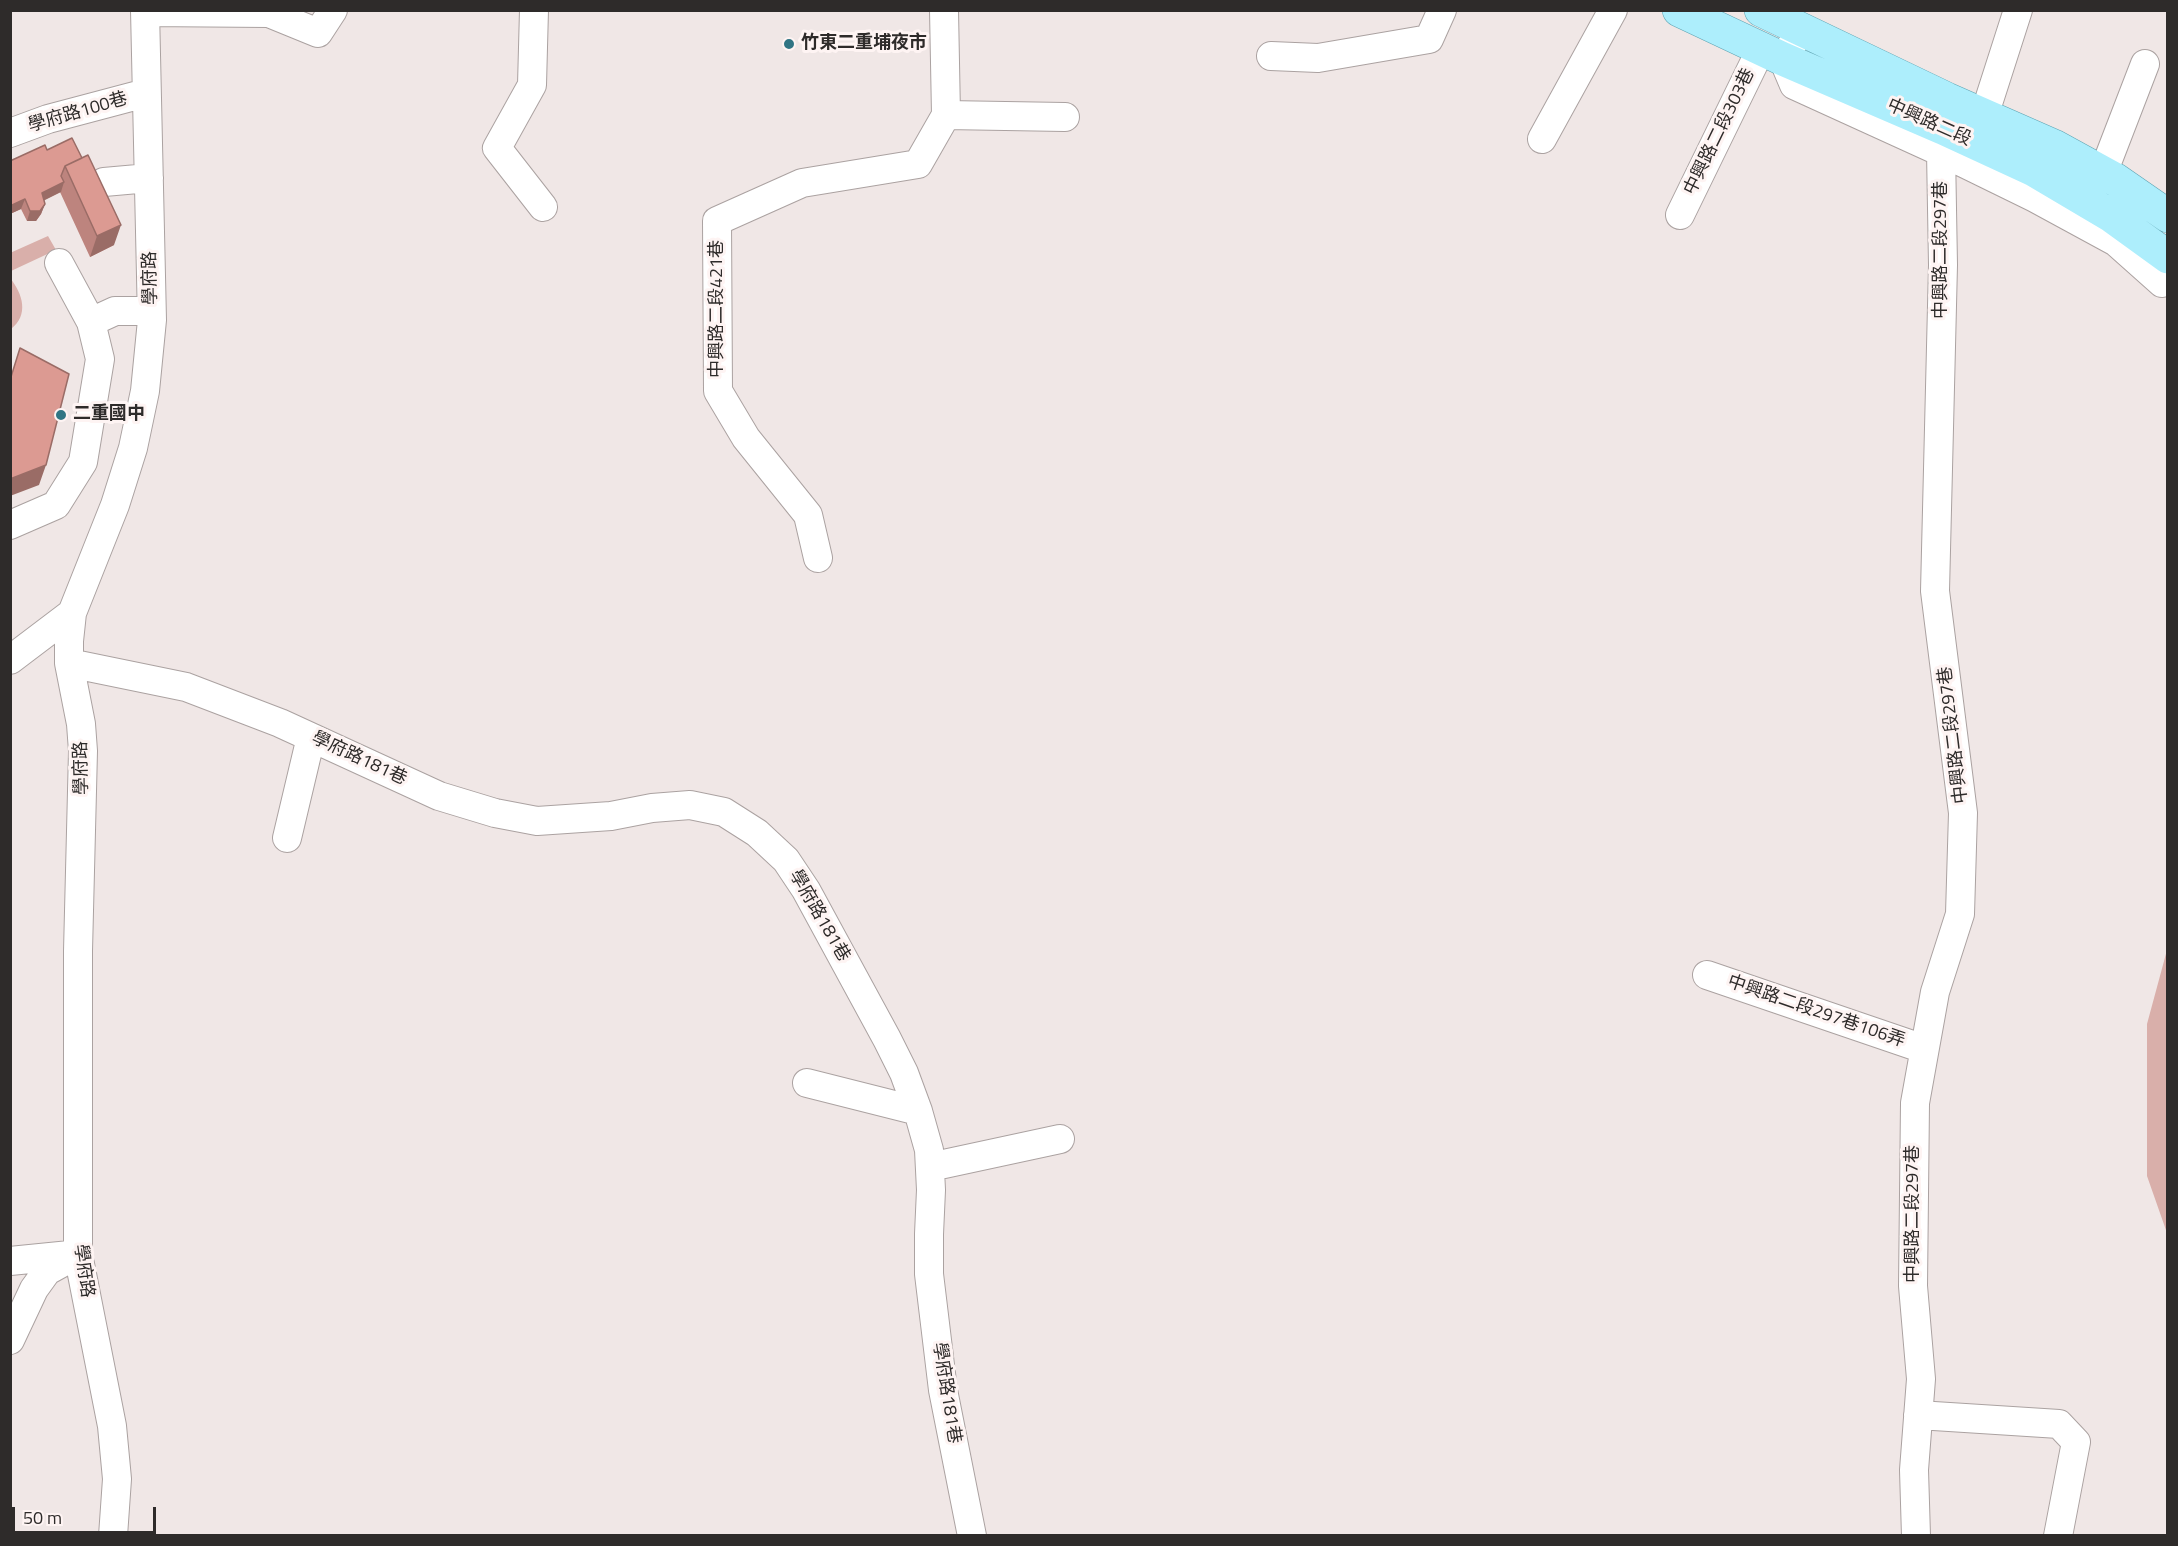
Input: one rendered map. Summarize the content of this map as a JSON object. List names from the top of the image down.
{
  "streets": {
    "main road": ["中興路二段"],
    "street": [
      "學府路100巷",
      "中興路二段303巷",
      "中興路二段297巷",
      "學府路",
      "中興路二段421巷",
      "學府路181巷",
      "中興路二段297巷106弄"
    ]
  },
  "crossings": [
    ["學府路100巷", "學府路"],
    ["中興路二段", "中興路二段303巷"],
    ["中興路二段", "中興路二段297巷"],
    ["中興路二段297巷", "中興路二段297巷106弄"],
    ["學府路", "學府路181巷"]
  ],
  "places": ["竹東二重埔夜市", "二重國中"],
  "scale_bar": "50 m"
}
